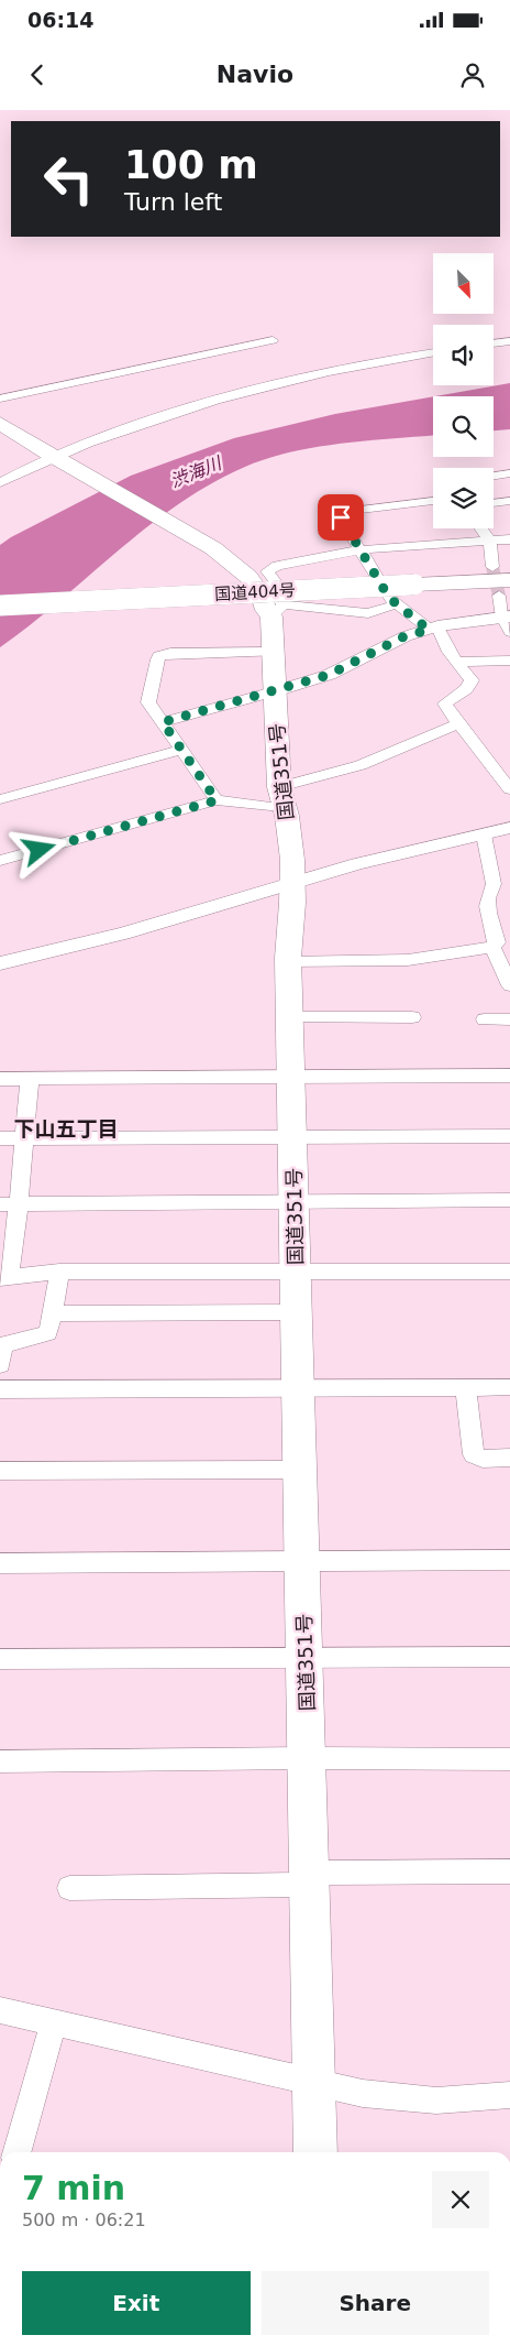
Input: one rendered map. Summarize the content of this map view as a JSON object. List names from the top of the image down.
{
  "streets": {
    "highway": ["国道404号", "国道351号"]
  },
  "districts": ["下山五丁目"],
  "water": ["渋海川"],
  "north": "bottom right",
  "page": {
    "status": "06:14",
    "header": "Navio",
    "turn": ["100 m", "Turn left"],
    "heading": ["7 min", "500 m · 06:21"],
    "buttons": ["Exit", "Share"]
  }
}
